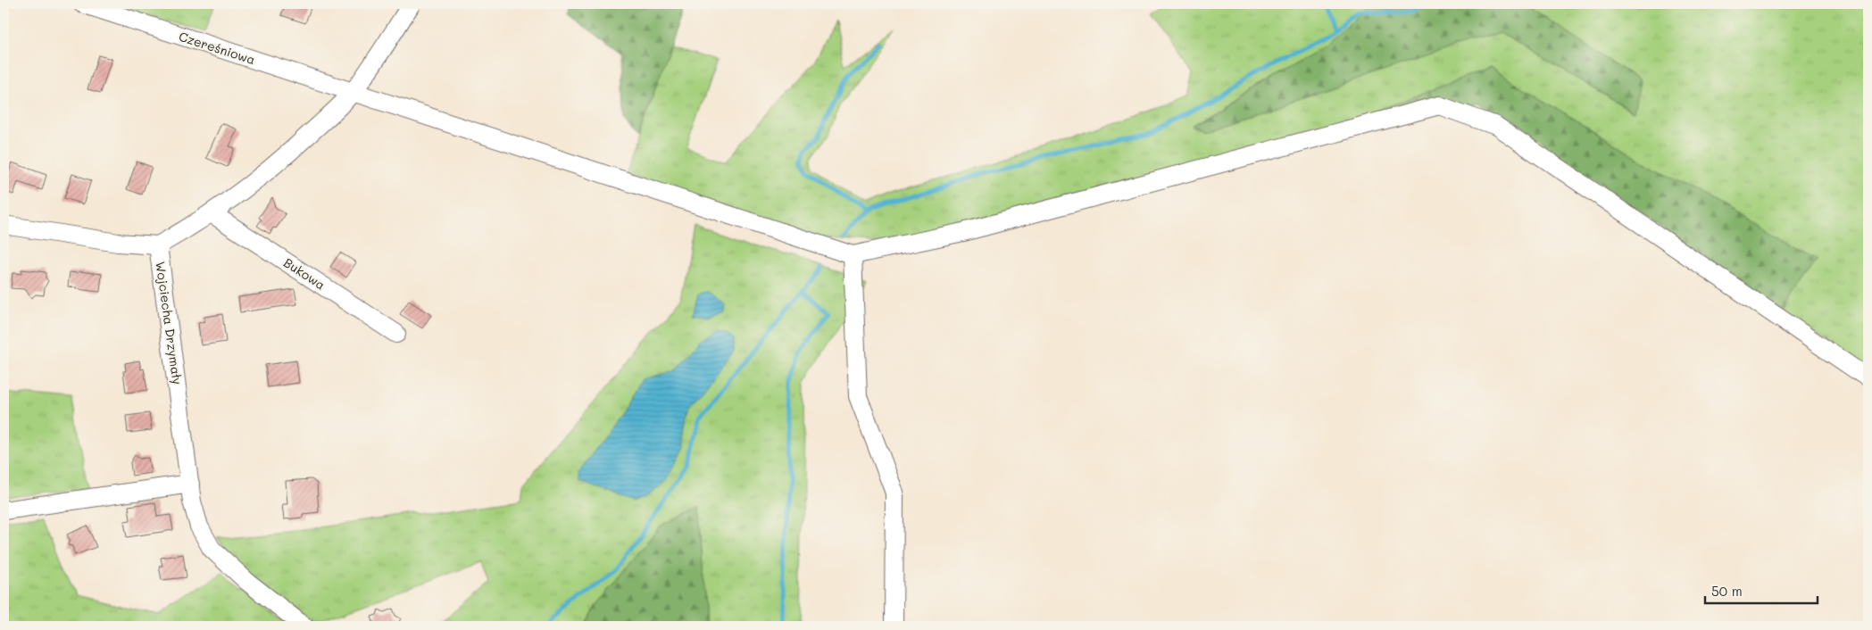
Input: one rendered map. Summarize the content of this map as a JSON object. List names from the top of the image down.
{
  "streets": {
    "street": ["Czereśniowa", "Bukowa", "Wojciecha Drzymały"]
  },
  "crossings": [
    ["Czereśniowa", "Wojciecha Drzymały"],
    ["Bukowa", "Wojciecha Drzymały"]
  ],
  "scale_bar": "50 m"
}
